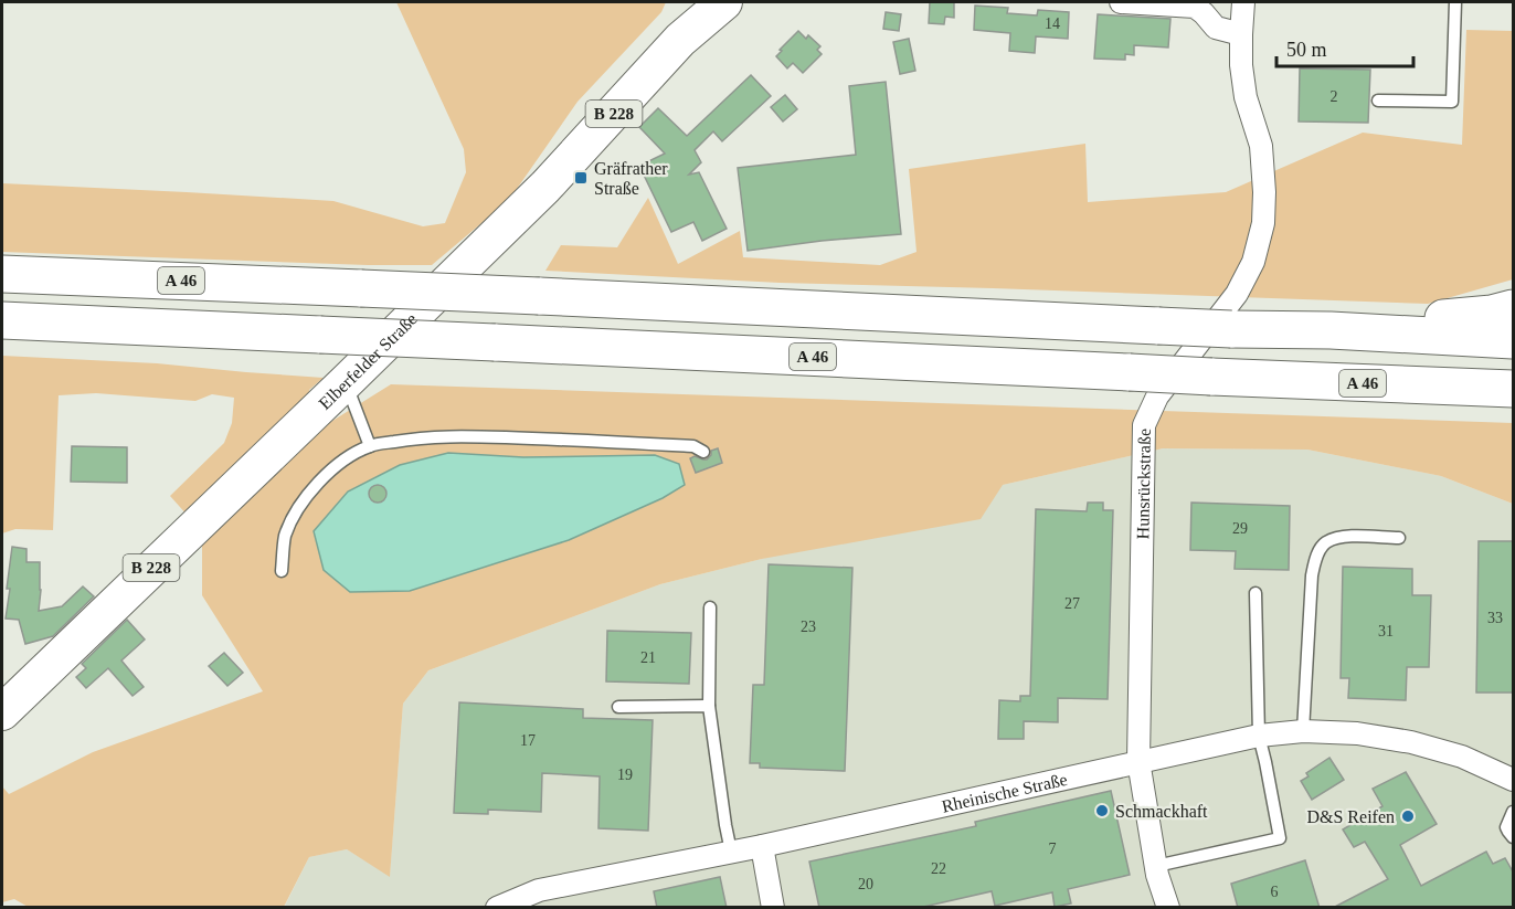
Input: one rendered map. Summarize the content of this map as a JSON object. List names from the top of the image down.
{
  "streets": {
    "highway": ["A 46"],
    "main road": ["B 228", "Elberfelder Straße"],
    "street": ["Hunsrückstraße", "Rheinische Straße"]
  },
  "crossings": [
    ["Hunsrückstraße", "Rheinische Straße"]
  ],
  "places": {
    "transit": ["Gräfrather Straße"],
    "other": ["Schmackhaft", "D&S Reifen"]
  },
  "house_numbers": [
    "14",
    "2",
    "29",
    "27",
    "33",
    "23",
    "31",
    "21",
    "17",
    "19",
    "7",
    "22",
    "20",
    "6"
  ],
  "scale_bar": "50 m"
}
